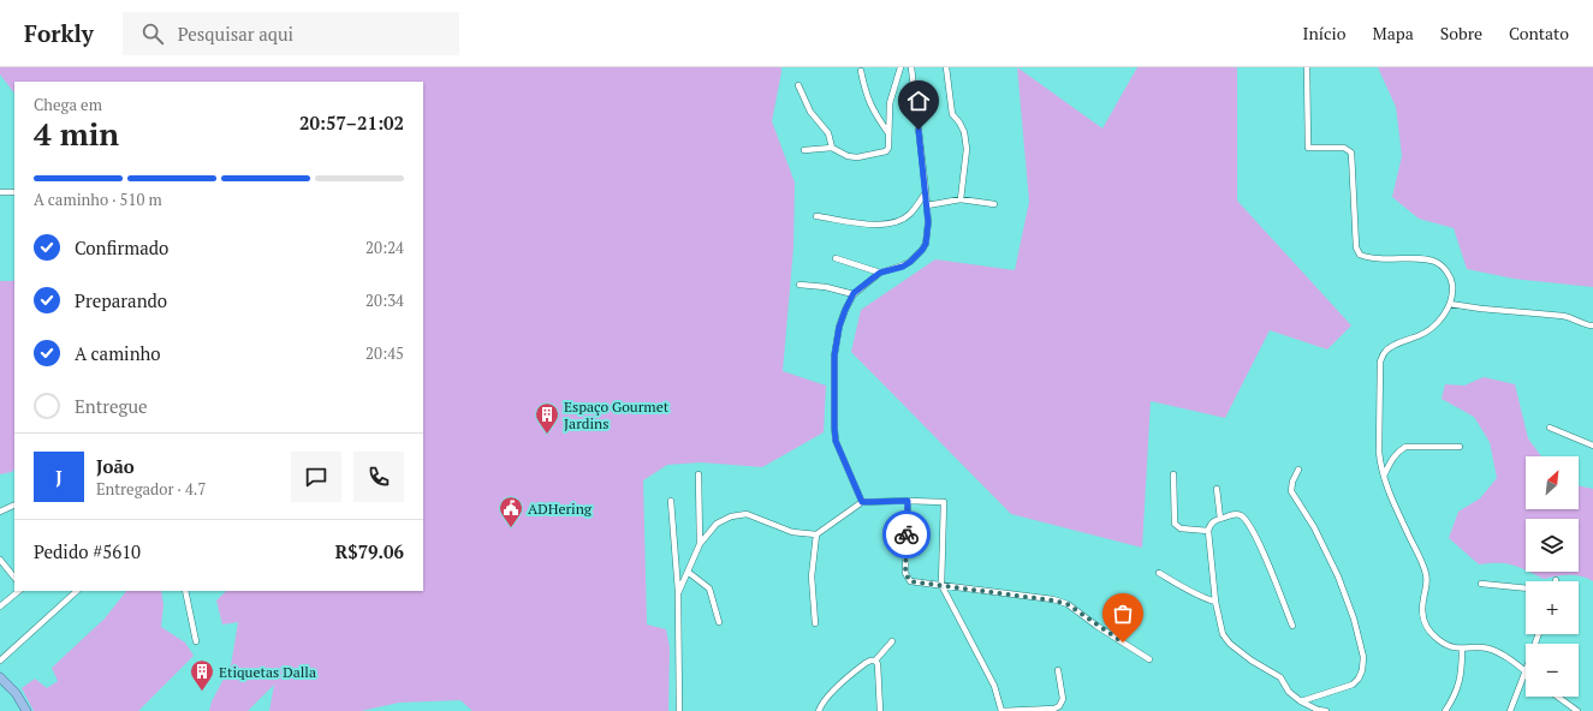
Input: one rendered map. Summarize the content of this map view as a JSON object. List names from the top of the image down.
{
  "places": {
    "building": ["Espaço Gourmet Jardins", "Etiquetas Dalla"],
    "public building": ["ADHering"]
  },
  "north": "top right",
  "page": {
    "header": "Forkly",
    "search": "Pesquisar aqui",
    "nav": [
      "Início",
      "Mapa",
      "Sobre",
      "Contato"
    ],
    "heading": ["4 min", "Chega em", "20:57–21:02"],
    "panel": [
      "João",
      "Entregador · 4.7",
      "Pedido #5610",
      "R$79.06"
    ],
    "bar": "A caminho · 510 m",
    "list": [
      ["Confirmado", "20:24"],
      ["Preparando", "20:34"],
      ["A caminho", "20:45"],
      "Entregue"
    ],
    "round": "J",
    "map_buttons": ["+", "−"]
  }
}
